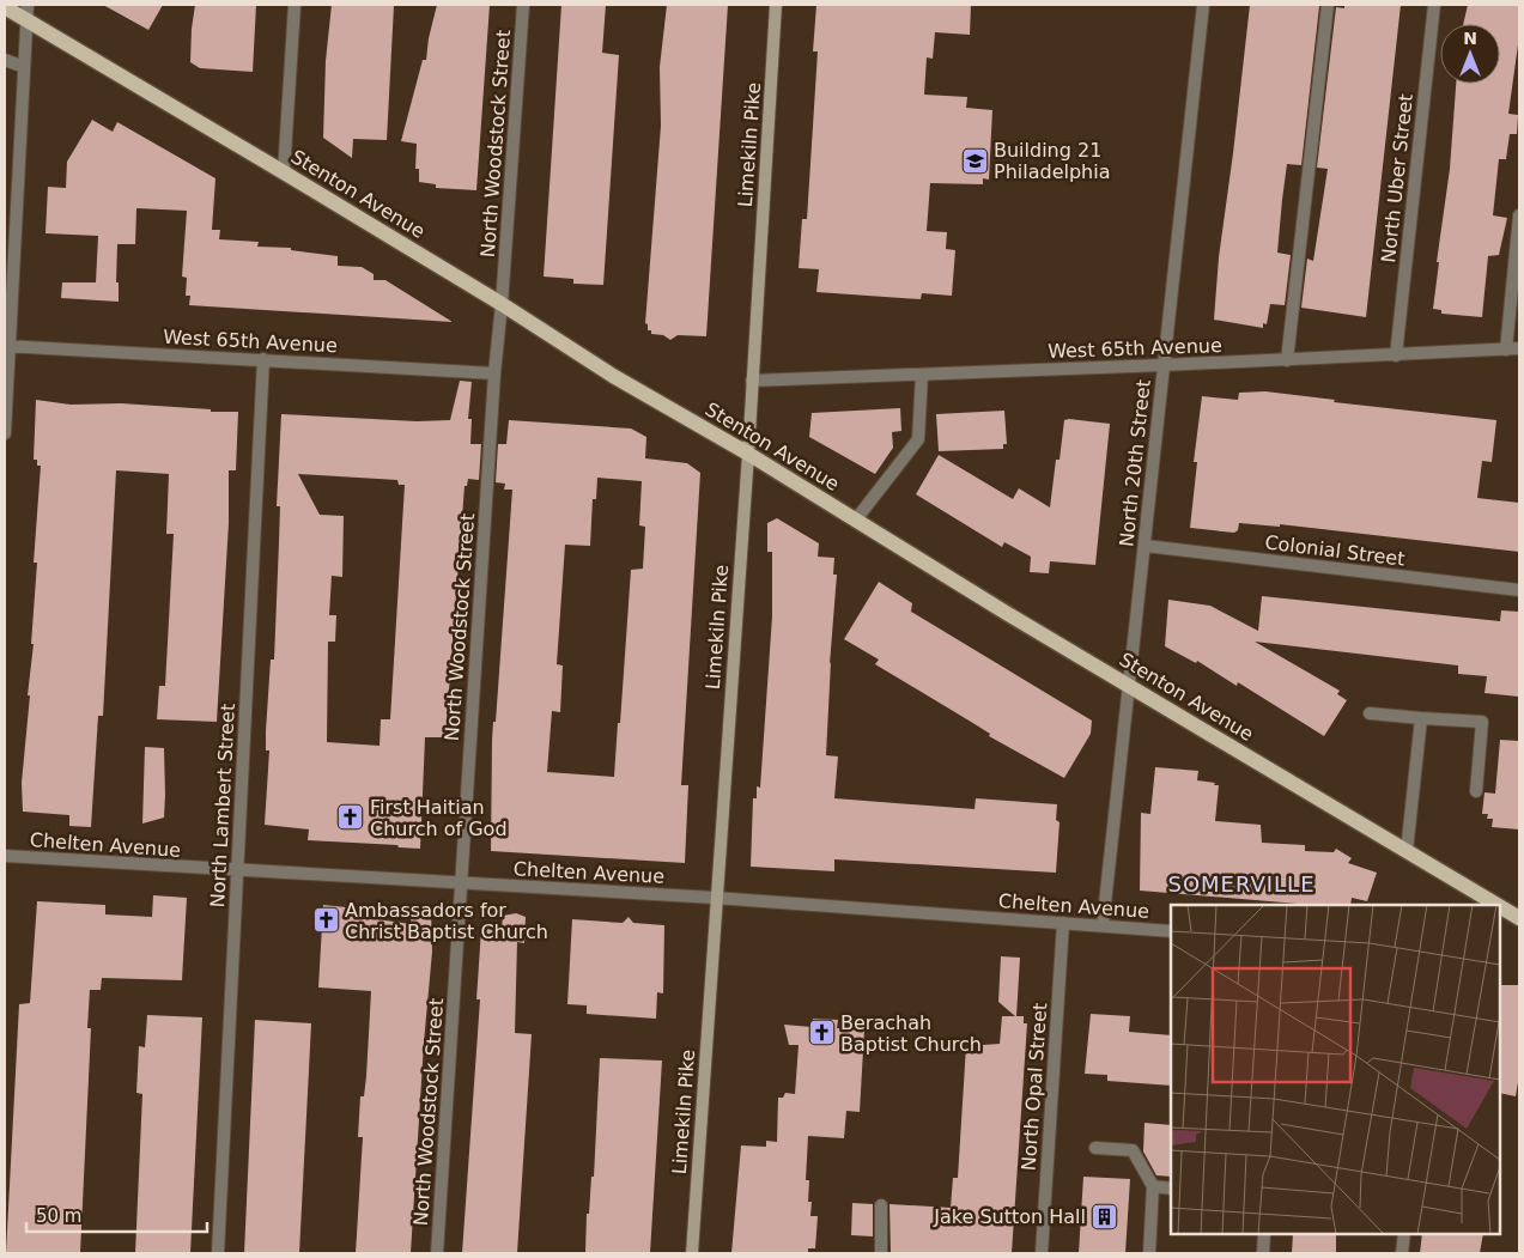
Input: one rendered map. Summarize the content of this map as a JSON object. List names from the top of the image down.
{
  "streets": {
    "main road": ["Stenton Avenue"],
    "street": [
      "North Woodstock Street",
      "Limekiln Pike",
      "North Uber Street",
      "West 65th Avenue",
      "North 20th Street",
      "Colonial Street",
      "North Lambert Street",
      "Chelten Avenue",
      "North Opal Street"
    ]
  },
  "crossings": [
    ["North Woodstock Street", "Stenton Avenue"],
    ["North Woodstock Street", "West 65th Avenue"],
    ["North Woodstock Street", "Chelten Avenue"],
    ["Limekiln Pike", "Stenton Avenue"],
    ["Limekiln Pike", "West 65th Avenue"],
    ["Limekiln Pike", "Chelten Avenue"],
    ["North Uber Street", "West 65th Avenue"],
    ["Stenton Avenue", "North 20th Street"],
    ["West 65th Avenue", "North 20th Street"],
    ["West 65th Avenue", "North Lambert Street"],
    ["North 20th Street", "Colonial Street"],
    ["North 20th Street", "Chelten Avenue"],
    ["North Lambert Street", "Chelten Avenue"],
    ["Chelten Avenue", "North Opal Street"]
  ],
  "districts": ["SOMERVILLE"],
  "places": {
    "school or university": ["Building 21 Philadelphia"],
    "church": ["First Haitian Church of God", "Ambassadors for Christ Baptist Church", "Berachah Baptist Church"],
    "building": ["Jake Sutton Hall"]
  },
  "scale_bar": "50 m",
  "north": "top"
}
